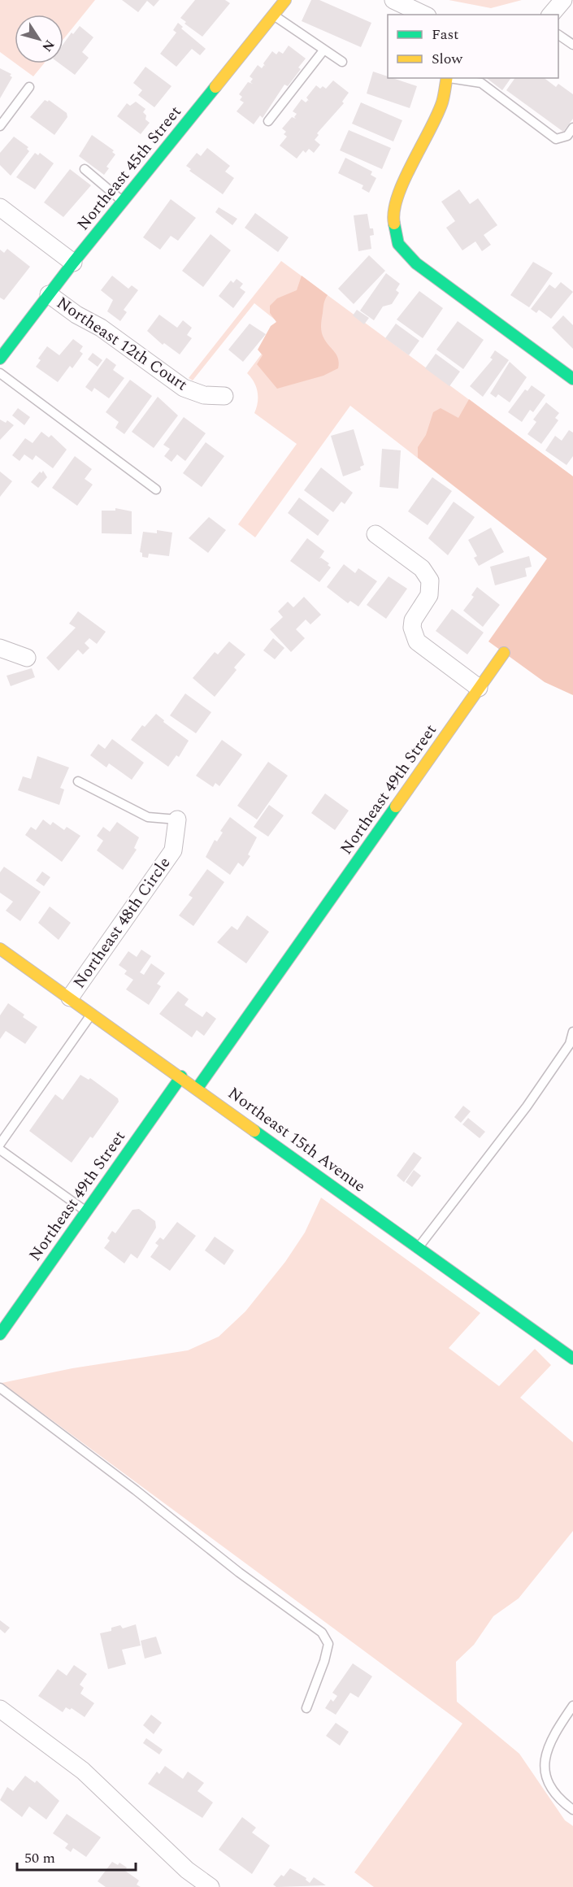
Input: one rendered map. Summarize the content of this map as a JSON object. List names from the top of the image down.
{
  "streets": {
    "street": [
      "Northeast 45th Street",
      "Northeast 12th Court",
      "Northeast 49th Street",
      "Northeast 48th Circle",
      "Northeast 15th Avenue"
    ]
  },
  "crossings": [
    ["Northeast 45th Street", "Northeast 12th Court"],
    ["Northeast 49th Street", "Northeast 15th Avenue"],
    ["Northeast 48th Circle", "Northeast 15th Avenue"]
  ],
  "legend": ["Fast", "Slow"],
  "scale_bar": "50 m",
  "north": "bottom right"
}
